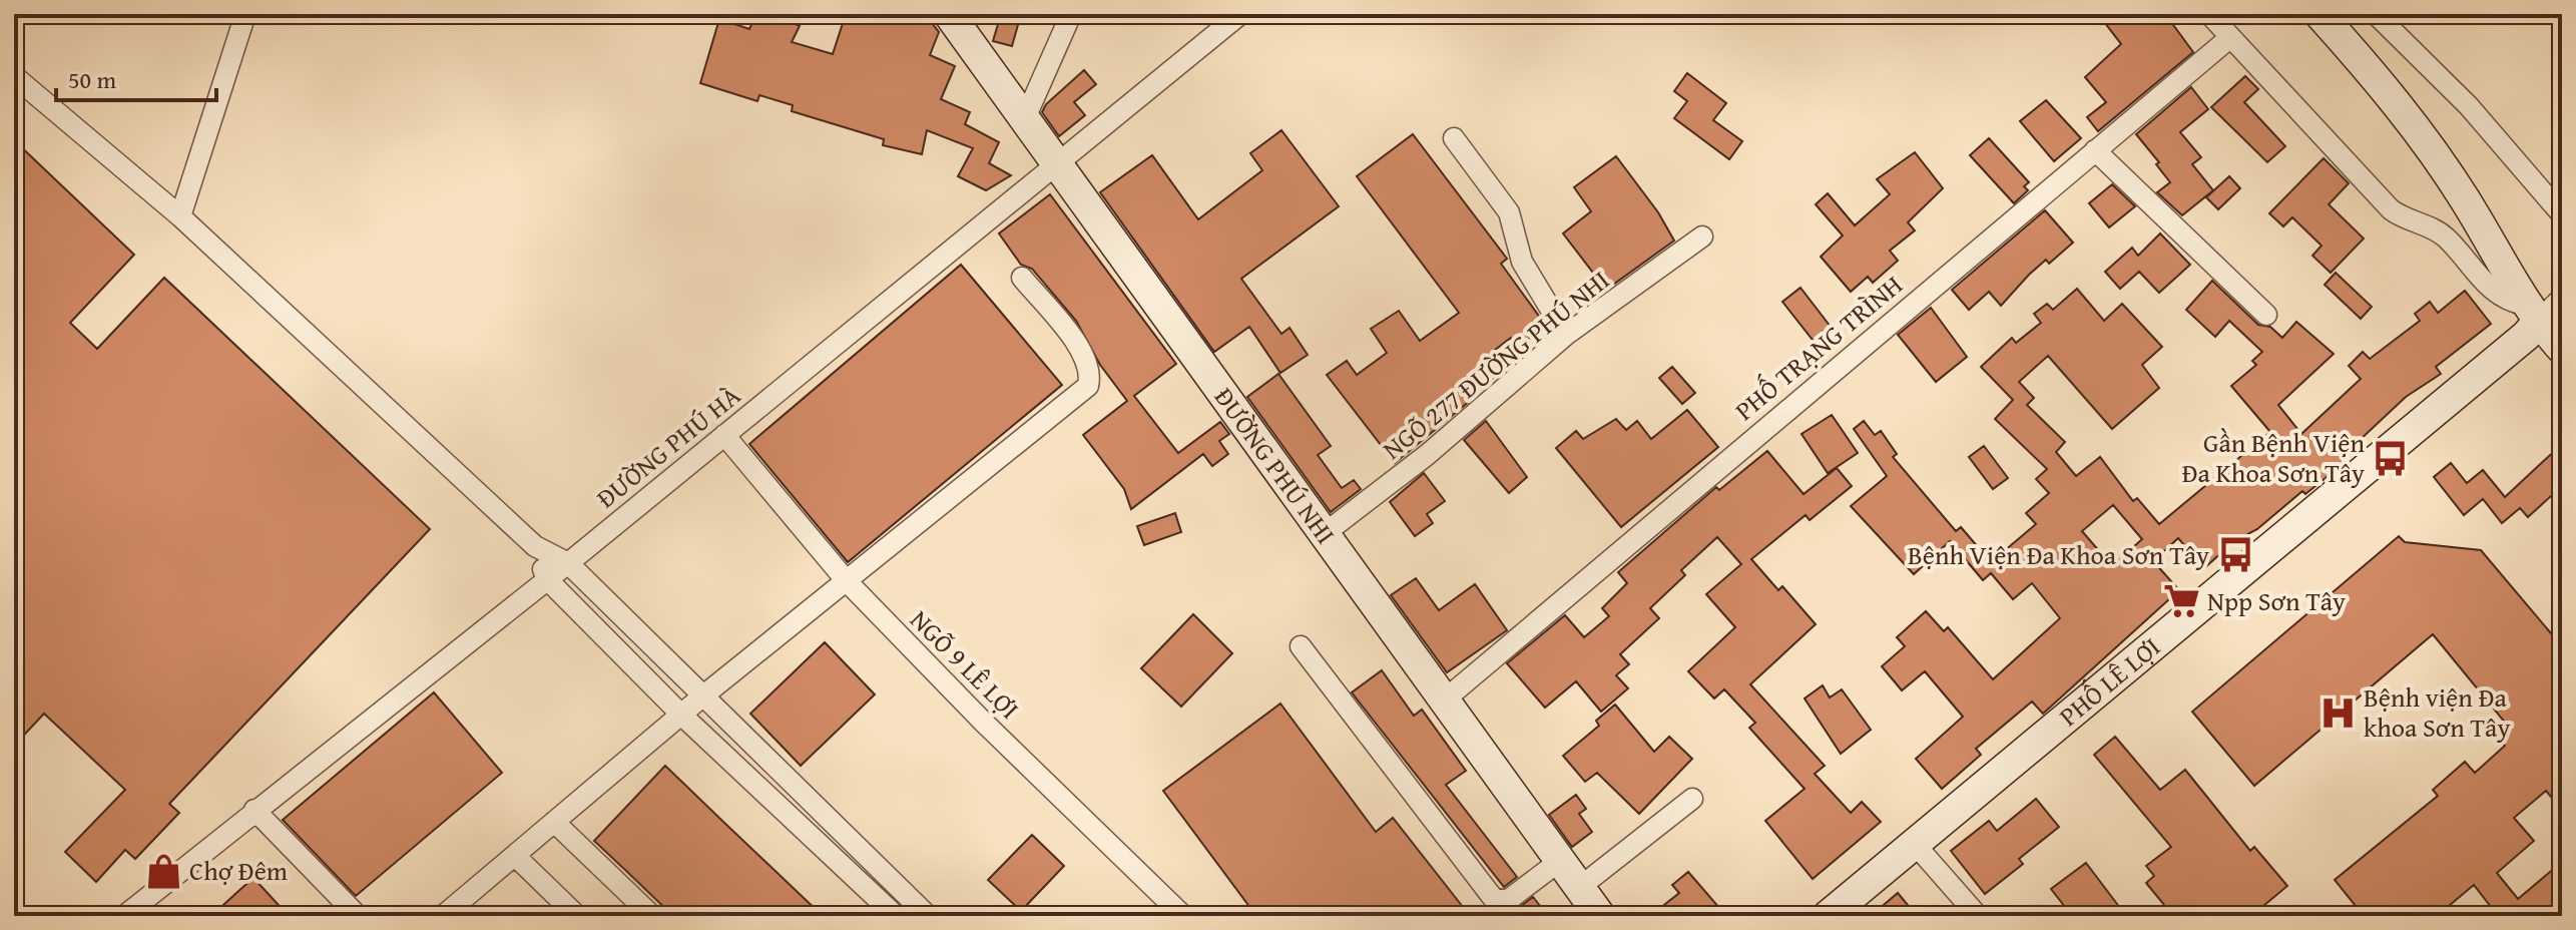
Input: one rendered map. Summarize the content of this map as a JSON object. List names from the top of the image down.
{
  "streets": {
    "main road": ["ĐƯỜNG PHÚ NHI", "PHỐ LÊ LỢI"],
    "street": [
      "PHỐ TRẠNG TRÌNH",
      "NGÕ 277 ĐƯỜNG PHÚ NHI",
      "ĐƯỜNG PHÚ HÀ",
      "NGÕ 9 LÊ LỢI"
    ]
  },
  "crossings": [
    ["PHỐ TRẠNG TRÌNH", "ĐƯỜNG PHÚ NHI"],
    ["NGÕ 277 ĐƯỜNG PHÚ NHI", "ĐƯỜNG PHÚ NHI"],
    ["ĐƯỜNG PHÚ HÀ", "ĐƯỜNG PHÚ NHI"],
    ["ĐƯỜNG PHÚ HÀ", "NGÕ 9 LÊ LỢI"]
  ],
  "places": {
    "bus stop": ["Gần Bệnh Viện Đa Khoa Sơn Tây", "Bệnh Viện Đa Khoa Sơn Tây"],
    "supermarket": ["Npp Sơn Tây"],
    "hospital": ["Bệnh viện Đa khoa Sơn Tây"],
    "shop": ["Chợ Đêm"]
  },
  "scale_bar": "50 m"
}
